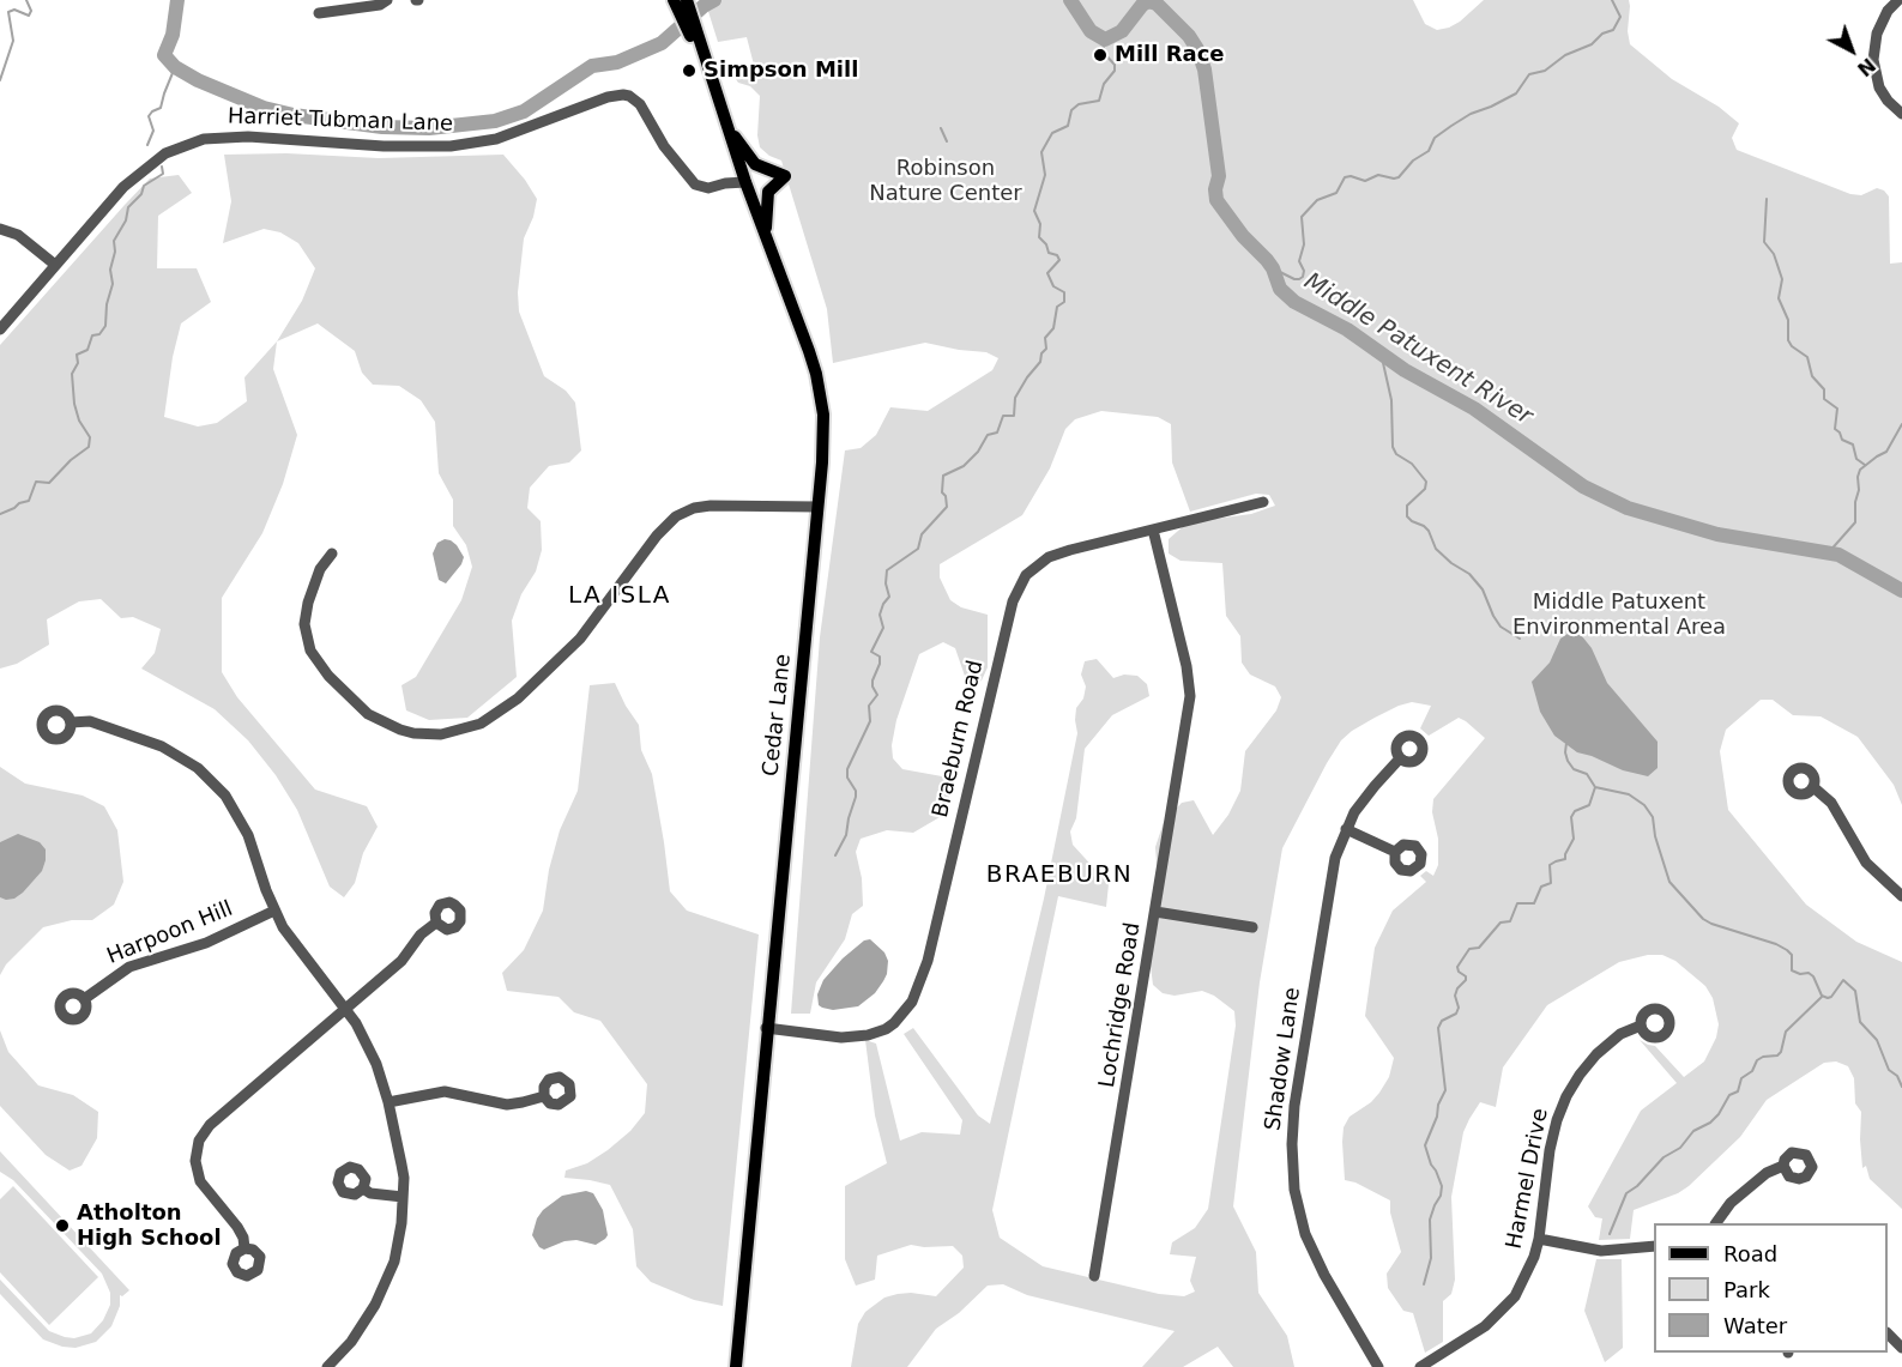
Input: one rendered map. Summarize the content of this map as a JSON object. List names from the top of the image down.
{
  "streets": {
    "main road": ["Cedar Lane"],
    "street": [
      "Harriet Tubman Lane",
      "Braeburn Road",
      "Harpoon Hill",
      "Lochridge Road",
      "Shadow Lane",
      "Harmel Drive"
    ]
  },
  "crossings": [
    ["Harriet Tubman Lane", "Cedar Lane"],
    ["Cedar Lane", "Braeburn Road"],
    ["Braeburn Road", "Lochridge Road"]
  ],
  "districts": ["LA ISLA", "BRAEBURN"],
  "water": ["Middle Patuxent River"],
  "parks": ["Robinson Nature Center", "Middle Patuxent Environmental Area"],
  "places": ["Mill Race", "Simpson Mill", "Atholton High School"],
  "legend": ["Road", "Park", "Water"],
  "north": "bottom right"
}
